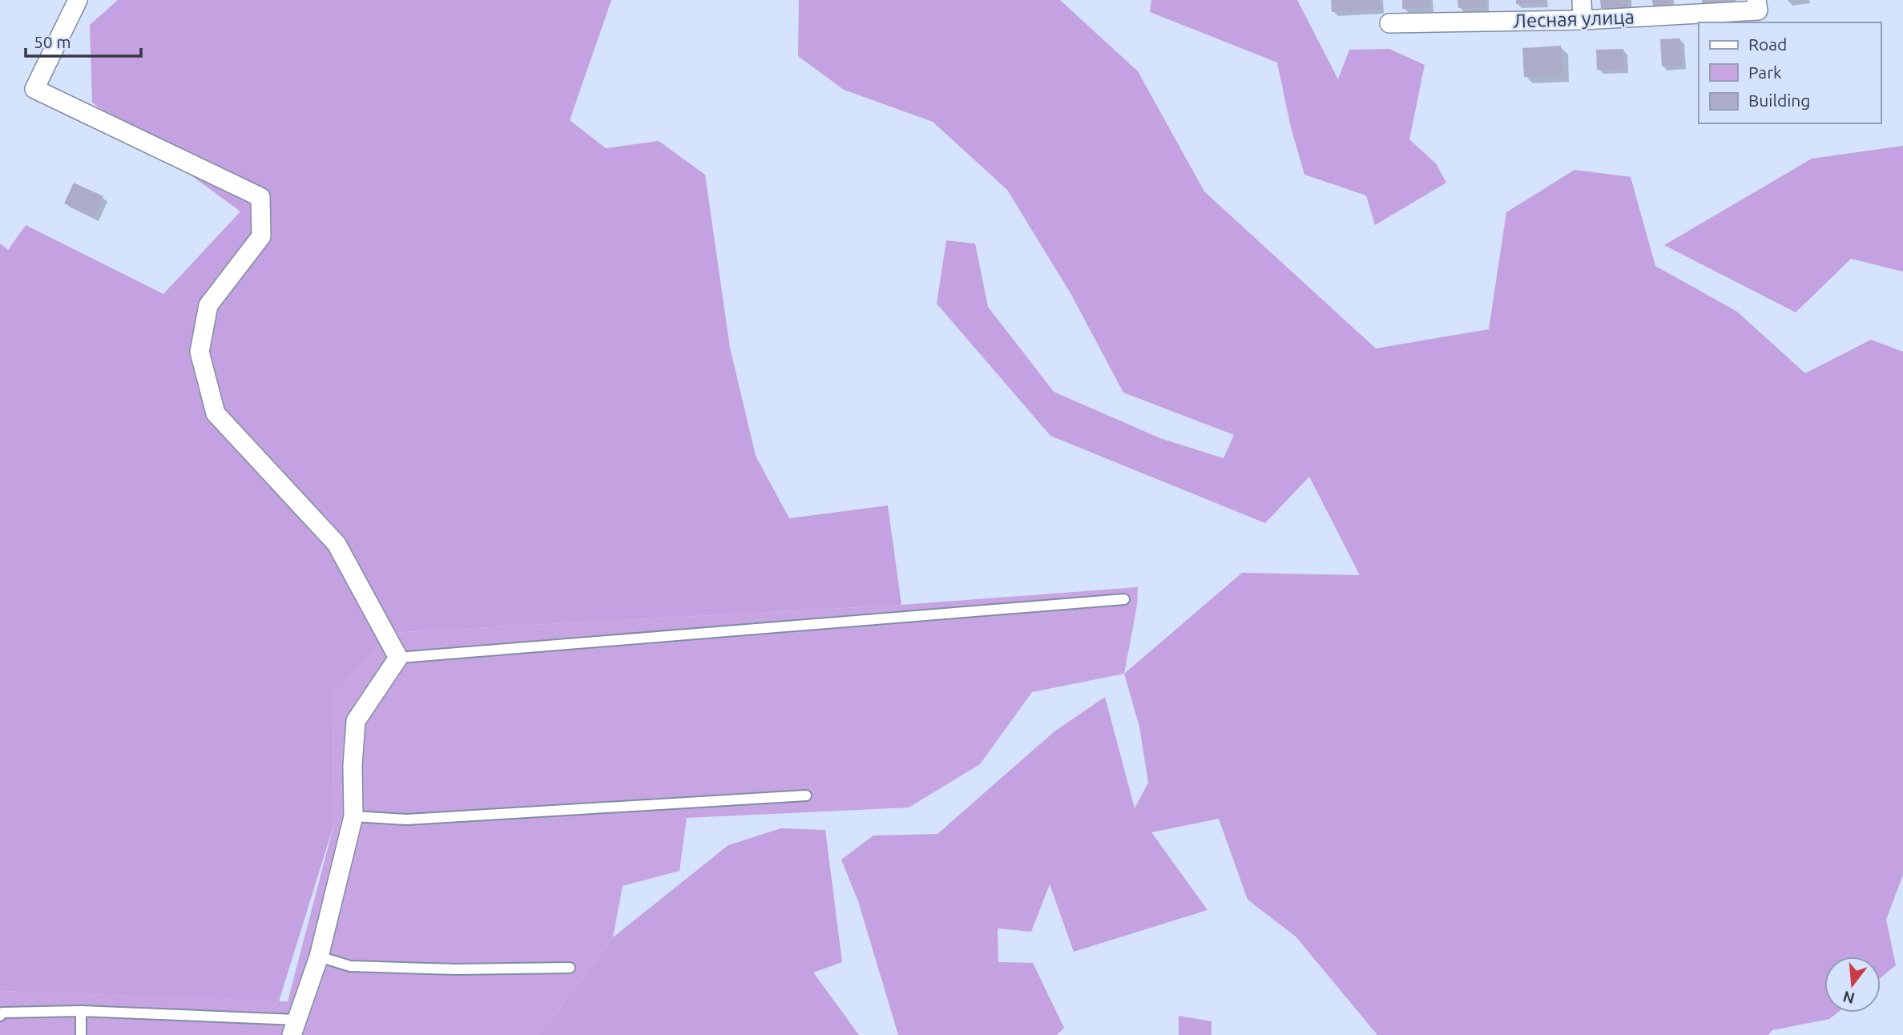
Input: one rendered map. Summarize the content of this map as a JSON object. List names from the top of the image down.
{
  "streets": {
    "street": ["Лесная улица"]
  },
  "legend": ["Road", "Park", "Building"],
  "scale_bar": "50 m",
  "north": "bottom"
}
